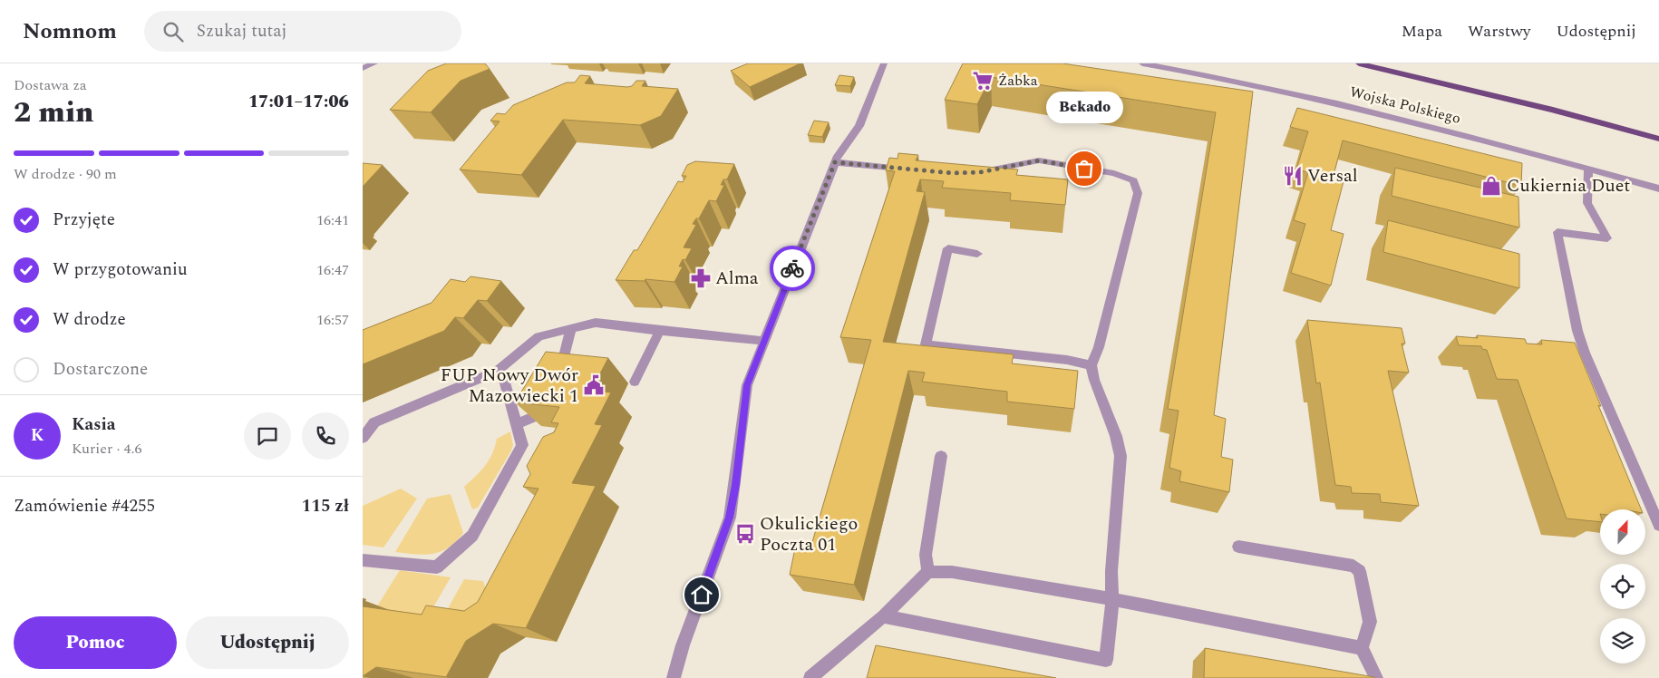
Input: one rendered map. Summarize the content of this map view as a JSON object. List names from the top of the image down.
{
  "streets": {
    "main road": ["Wojska Polskiego"]
  },
  "places": {
    "supermarket": ["Żabka"],
    "other": ["Bekado"],
    "restaurant": ["Versal"],
    "shop": ["Cukiernia Duet"],
    "pharmacy": ["Alma"],
    "public building": ["FUP Nowy Dwór Mazowiecki 1"],
    "bus stop": ["Okulickiego Poczta 01"]
  },
  "north": "top",
  "page": {
    "header": "Nomnom",
    "search": "Szukaj tutaj",
    "nav": ["Mapa", "Warstwy", "Udostępnij"],
    "heading": ["2 min", "Dostawa za", "17:01–17:06"],
    "panel": [
      "Kasia",
      "Kurier · 4.6",
      "Zamówienie #4255",
      "115 zł"
    ],
    "bubble": "Bekado",
    "bar": "W drodze · 90 m",
    "list": [
      ["Przyjęte", "16:41"],
      ["W przygotowaniu", "16:47"],
      ["W drodze", "16:57"],
      "Dostarczone"
    ],
    "round": "K",
    "buttons": ["Pomoc", "Udostępnij"]
  }
}
